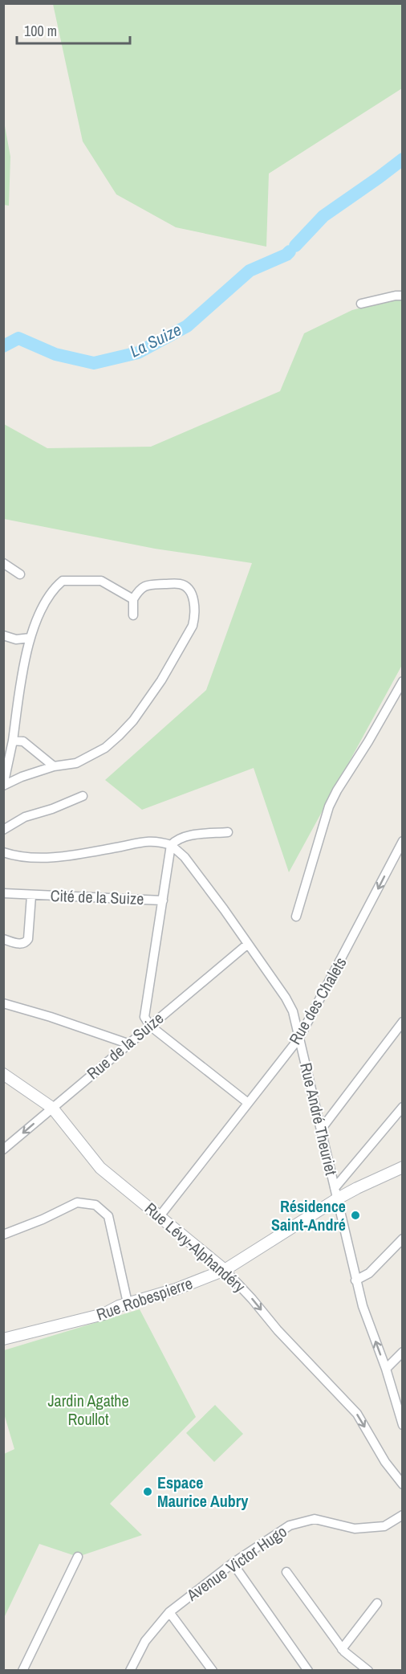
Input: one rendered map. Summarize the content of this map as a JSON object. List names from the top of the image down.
{
  "streets": {
    "street": [
      "Cité de la Suize",
      "Rue des Chalets",
      "Rue de la Suize",
      "Rue André Theuriet",
      "Rue Lévy-Alphandéry",
      "Rue Robespierre",
      "Avenue Victor Hugo"
    ]
  },
  "crossings": [
    ["Cité de la Suize", "Rue de la Suize"],
    ["Cité de la Suize", "Rue André Theuriet"],
    ["Rue des Chalets", "Rue André Theuriet"],
    ["Rue des Chalets", "Rue Lévy-Alphandéry"],
    ["Rue de la Suize", "Rue André Theuriet"],
    ["Rue de la Suize", "Rue Lévy-Alphandéry"],
    ["Rue André Theuriet", "Rue Robespierre"],
    ["Rue Lévy-Alphandéry", "Rue Robespierre"]
  ],
  "one_way": ["Rue Lévy-Alphandéry"],
  "water": ["La Suize"],
  "parks": ["Jardin Agathe Roullot"],
  "places": ["Résidence Saint-André", "Espace Maurice Aubry"],
  "scale_bar": "100 m"
}
